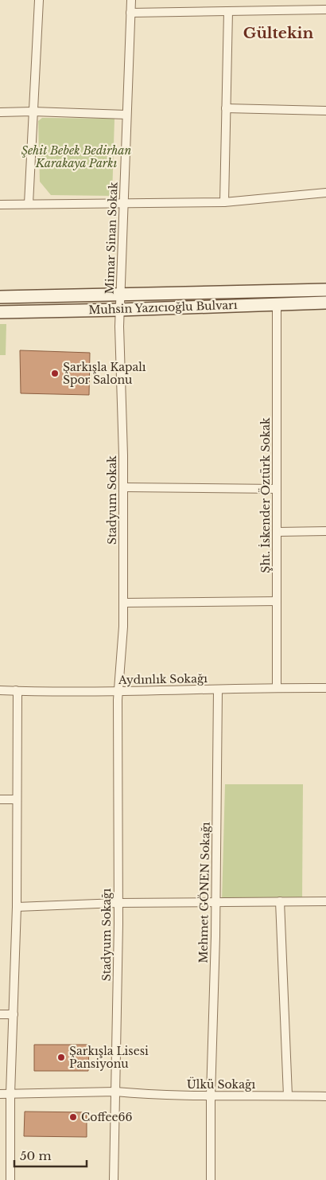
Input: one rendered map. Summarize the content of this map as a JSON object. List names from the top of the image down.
{
  "streets": {
    "main road": ["Muhsin Yazıcıoğlu Bulvarı"],
    "street": [
      "Mimar Sinan Sokak",
      "Şht. İskender Öztürk Sokak",
      "Stadyum Sokak",
      "Aydınlık Sokağı",
      "Mehmet GÖNEN Sokağı",
      "Stadyum Sokağı",
      "Ülkü Sokağı"
    ]
  },
  "crossings": [
    ["Mimar Sinan Sokak", "Muhsin Yazıcıoğlu Bulvarı"],
    ["Mimar Sinan Sokak", "Stadyum Sokak"],
    ["Muhsin Yazıcıoğlu Bulvarı", "Şht. İskender Öztürk Sokak"],
    ["Muhsin Yazıcıoğlu Bulvarı", "Stadyum Sokak"],
    ["Şht. İskender Öztürk Sokak", "Aydınlık Sokağı"],
    ["Stadyum Sokak", "Aydınlık Sokağı"],
    ["Stadyum Sokak", "Stadyum Sokağı"],
    ["Aydınlık Sokağı", "Mehmet GÖNEN Sokağı"],
    ["Aydınlık Sokağı", "Stadyum Sokağı"],
    ["Mehmet GÖNEN Sokağı", "Ülkü Sokağı"],
    ["Stadyum Sokağı", "Ülkü Sokağı"]
  ],
  "districts": ["Gültekin"],
  "parks": ["Şehit Bebek Bedirhan Karakaya Parkı"],
  "places": ["Şarkışla Kapalı Spor Salonu", "Şarkışla Lisesi Pansiyonu", "Coffee66"],
  "scale_bar": "50 m"
}
